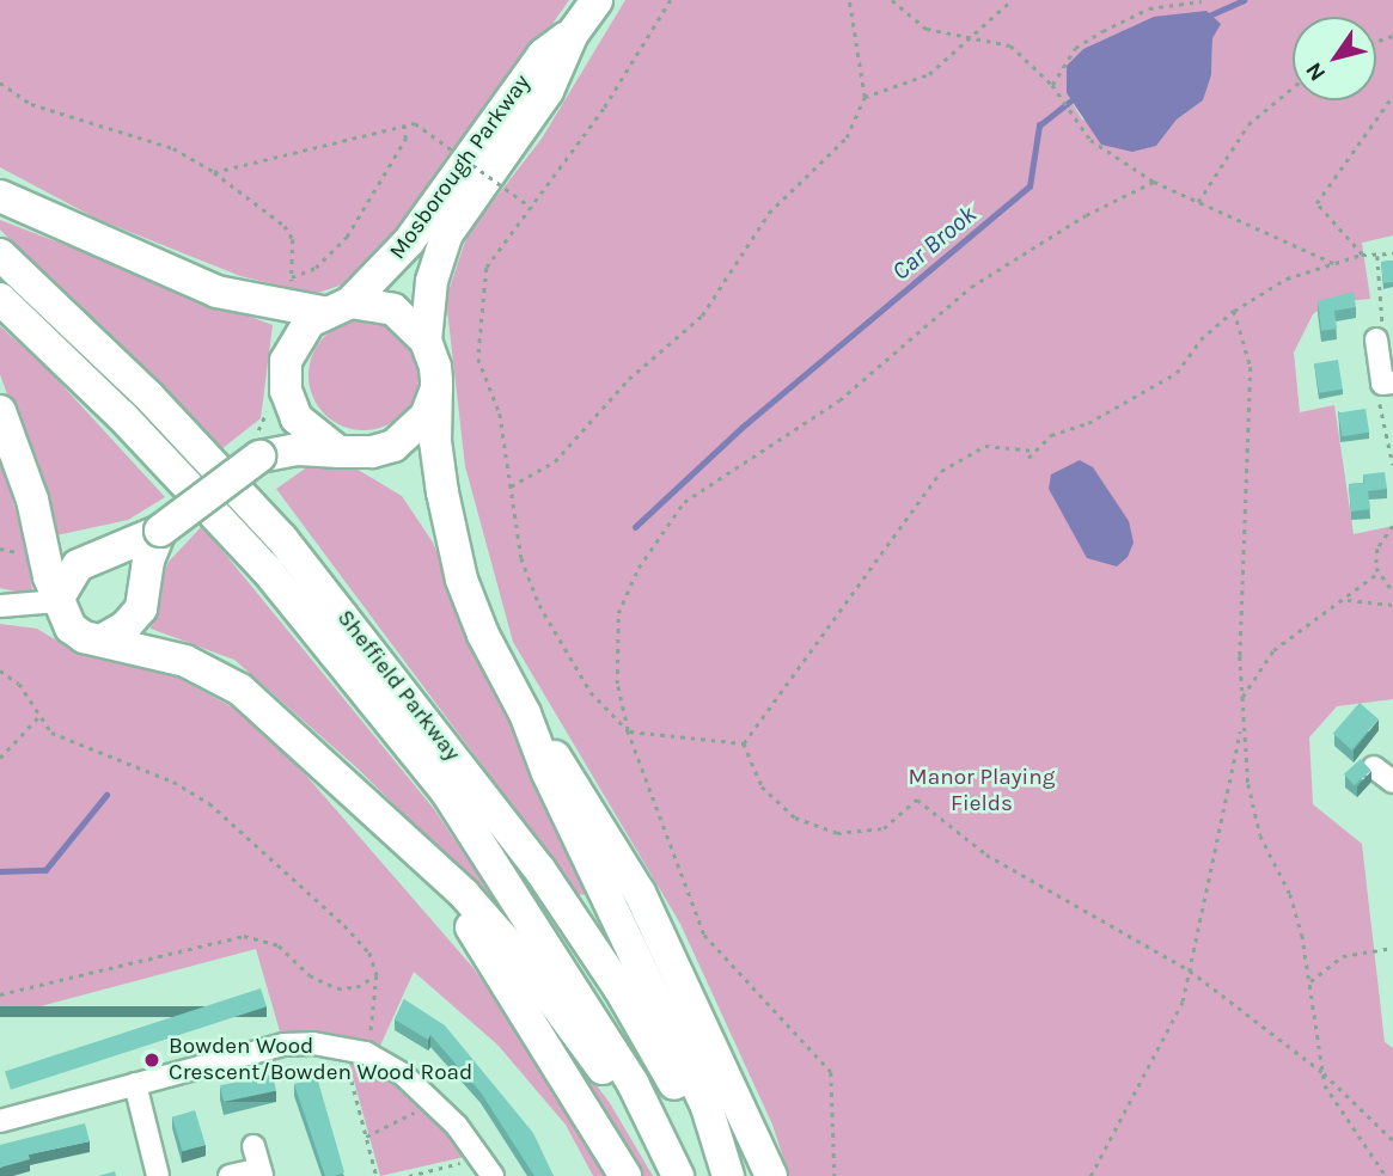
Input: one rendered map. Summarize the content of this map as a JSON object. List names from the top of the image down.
{
  "streets": {
    "highway": ["Mosborough Parkway", "Sheffield Parkway"]
  },
  "water": ["Car Brook"],
  "parks": ["Manor Playing Fields"],
  "places": ["Bowden Wood Crescent/Bowden Wood Road"],
  "north": "bottom left"
}
